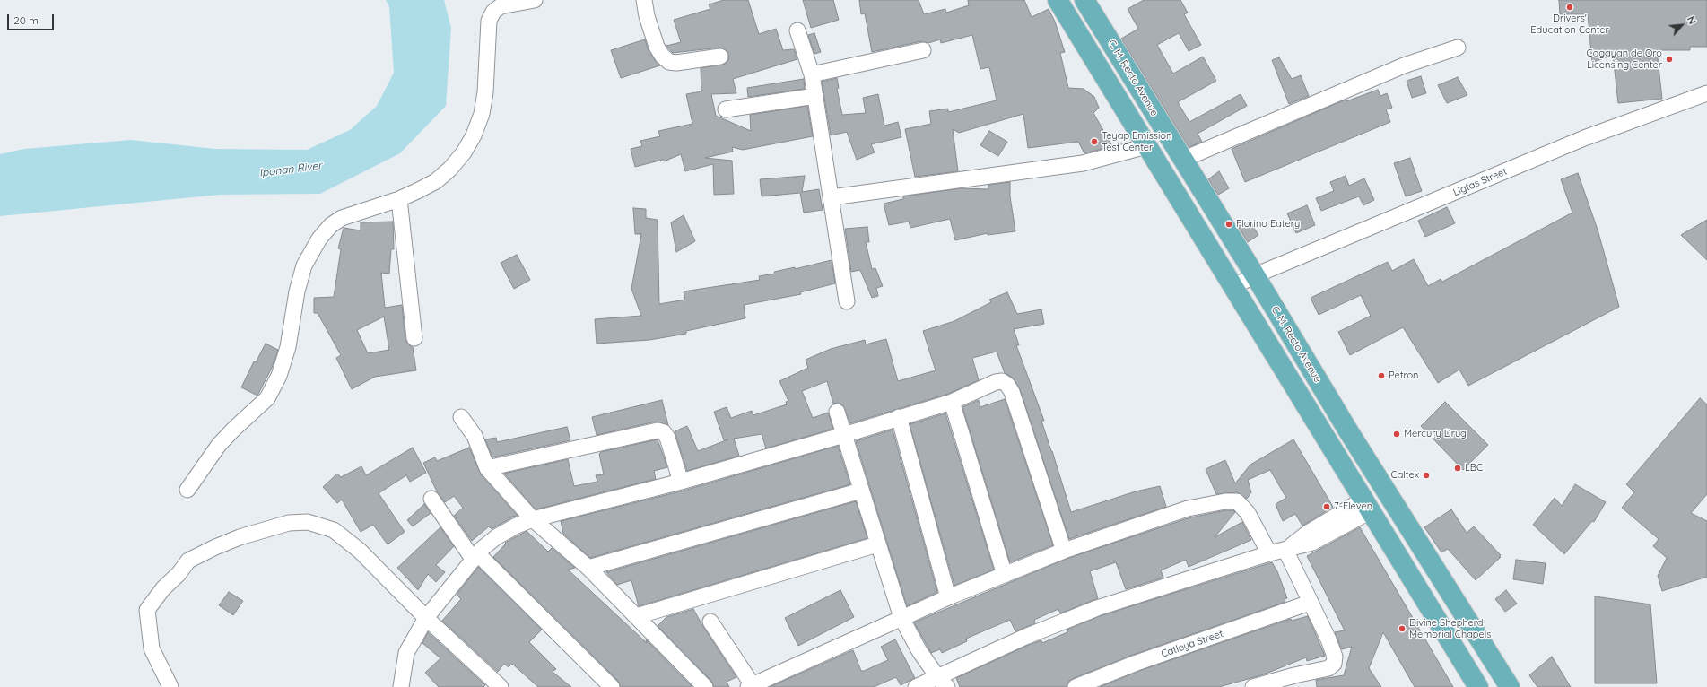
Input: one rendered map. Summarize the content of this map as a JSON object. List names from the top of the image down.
{
  "streets": {
    "highway": ["C. M. Recto Avenue"],
    "street": ["Ligtas Street", "Catleya Street"]
  },
  "crossings": [
    ["C. M. Recto Avenue", "Ligtas Street"]
  ],
  "water": ["Iponan River"],
  "places": [
    "Drivers' Education Center",
    "Cagayan de Oro Licensing Center",
    "Teyap Emission Test Center",
    "Florino Eatery",
    "Petron",
    "Mercury Drug",
    "LBC",
    "Caltex",
    "7-Eleven",
    "Divine Shepherd Memorial Chapels"
  ],
  "scale_bar": "20 m",
  "north": "top right"
}
